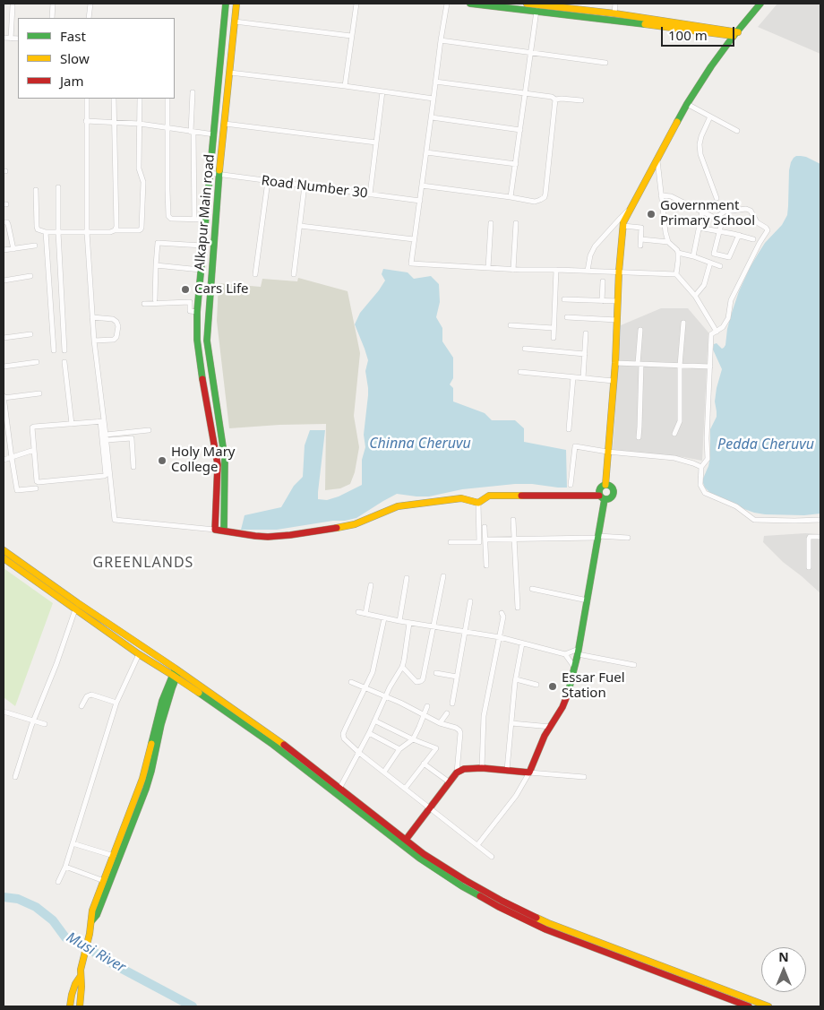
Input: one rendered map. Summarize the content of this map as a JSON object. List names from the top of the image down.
{
  "streets": {
    "street": ["Road Number 30", "Alkapur Main road"]
  },
  "crossings": [
    ["Road Number 30", "Alkapur Main road"]
  ],
  "districts": ["GREENLANDS"],
  "water": ["Chinna Cheruvu", "Pedda Cheruvu", "Musi River"],
  "places": [
    "Government Primary School",
    "Cars Life",
    "Holy Mary College",
    "Essar Fuel Station"
  ],
  "legend": ["Fast", "Slow", "Jam"],
  "scale_bar": "100 m",
  "north": "top"
}
